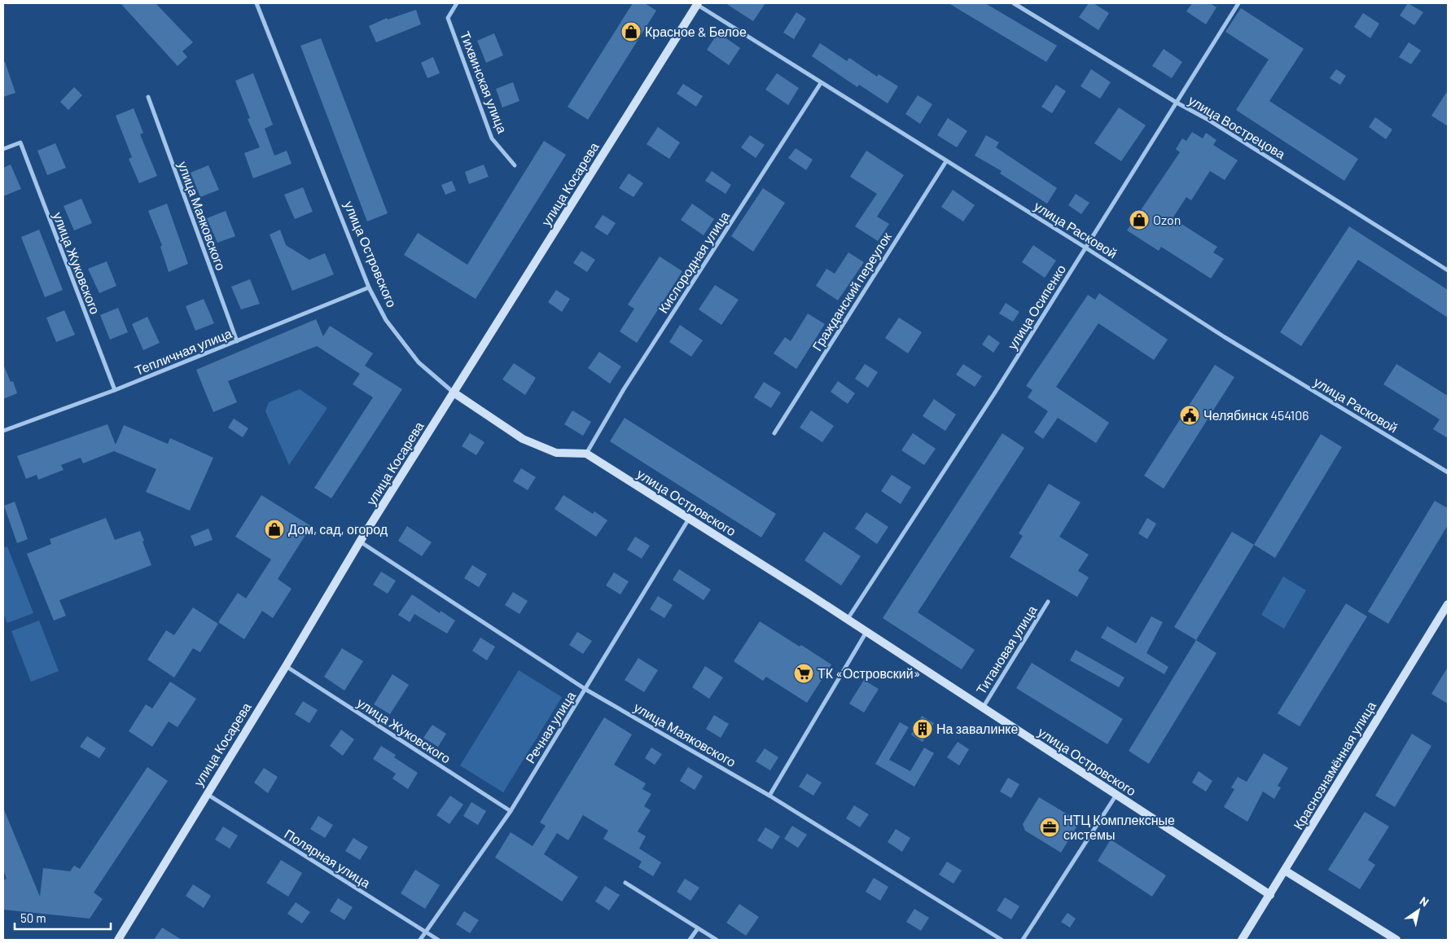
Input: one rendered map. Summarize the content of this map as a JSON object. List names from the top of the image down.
{
  "streets": {
    "street": [
      "Тихвинская улица",
      "улица Вострецова",
      "улица Косарева",
      "улица Маяковского",
      "улица Расковой",
      "улица Островского",
      "Кислородная улица",
      "улица Жуковского",
      "Гражданский переулок",
      "улица Осипенко",
      "Тепличная улица",
      "Титановая улица",
      "Речная улица",
      "Краснознамённая улица",
      "Полярная улица"
    ]
  },
  "crossings": [
    ["улица Вострецова", "улица Осипенко"],
    ["улица Косарева", "улица Маяковского"],
    ["улица Косарева", "улица Расковой"],
    ["улица Косарева", "улица Островского"],
    ["улица Косарева", "улица Жуковского"],
    ["улица Косарева", "Полярная улица"],
    ["улица Маяковского", "Тепличная улица"],
    ["улица Маяковского", "Речная улица"],
    ["улица Расковой", "Кислородная улица"],
    ["улица Расковой", "Гражданский переулок"],
    ["улица Расковой", "улица Осипенко"],
    ["улица Островского", "Кислородная улица"],
    ["улица Островского", "улица Осипенко"],
    ["улица Островского", "Тепличная улица"],
    ["улица Островского", "Титановая улица"],
    ["улица Островского", "Речная улица"],
    ["улица Островского", "Краснознамённая улица"],
    ["улица Жуковского", "Тепличная улица"],
    ["улица Жуковского", "Речная улица"],
    ["Речная улица", "Полярная улица"]
  ],
  "places": {
    "shop": ["Красное & Белое", "Ozon", "Дом, сад, огород"],
    "public building": ["Челябинск 454106"],
    "supermarket": ["ТК «Островский»"],
    "building": ["На завалинке"],
    "office": ["НТЦ Комплексные системы"]
  },
  "scale_bar": "50 m",
  "north": "top right"
}
